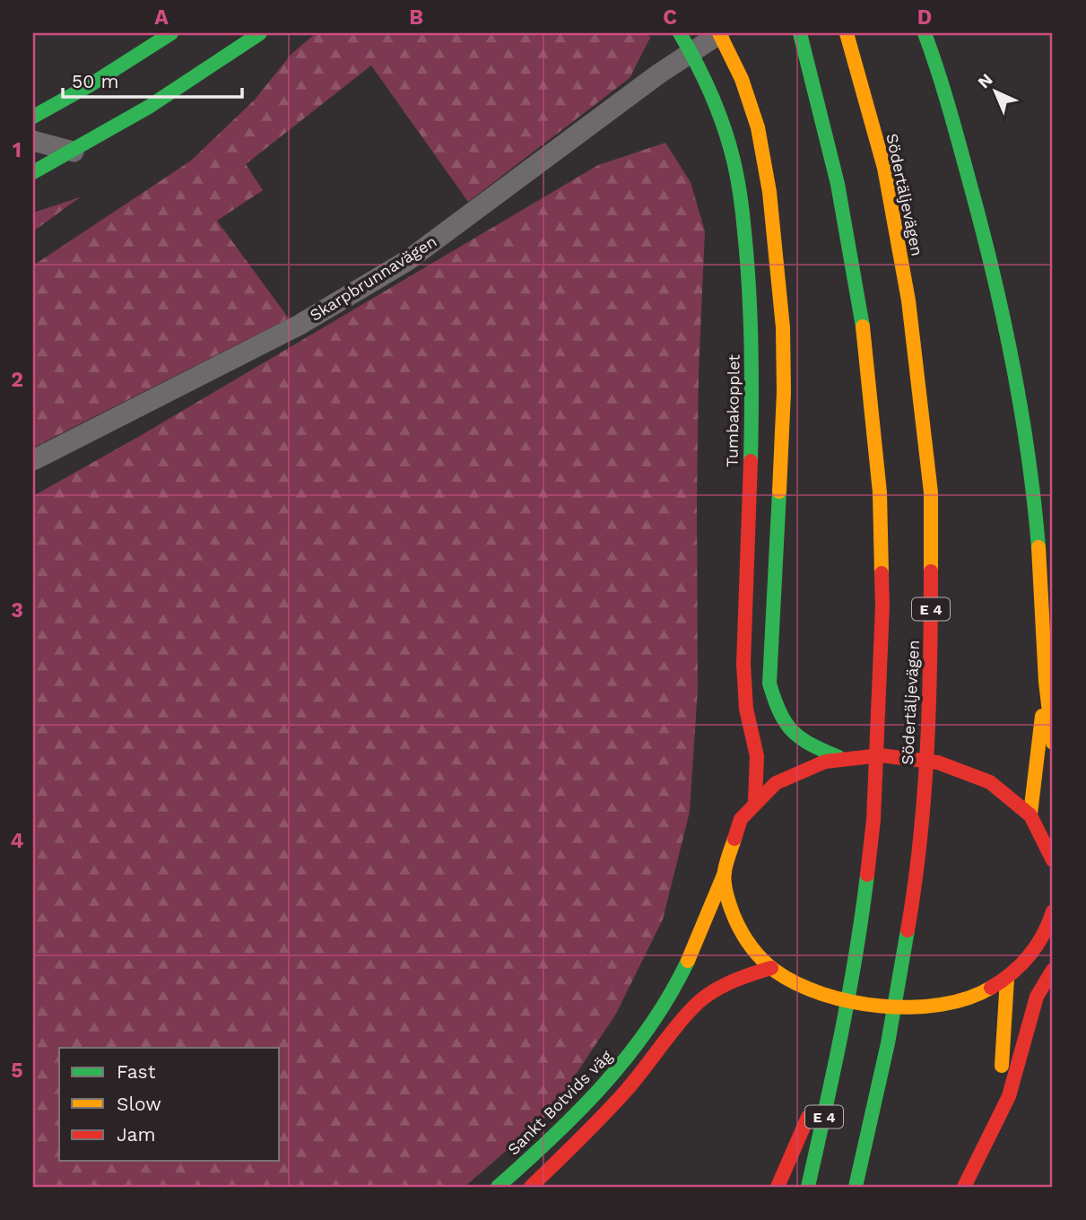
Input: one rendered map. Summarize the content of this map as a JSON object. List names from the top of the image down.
{
  "streets": {
    "main road": [
      "Södertäljevägen",
      "Tumbakopplet",
      "E 4",
      "Sankt Botvids väg"
    ],
    "street": ["Skarpbrunnavägen"]
  },
  "crossings": [
    ["Skarpbrunnavägen", "Tumbakopplet"]
  ],
  "legend": ["Fast", "Slow", "Jam"],
  "scale_bar": "50 m",
  "north": "top left",
  "grid": {
    "columns": [
      "A",
      "B",
      "C",
      "D"
    ],
    "rows": [
      "1",
      "2",
      "3",
      "4",
      "5"
    ]
  }
}
